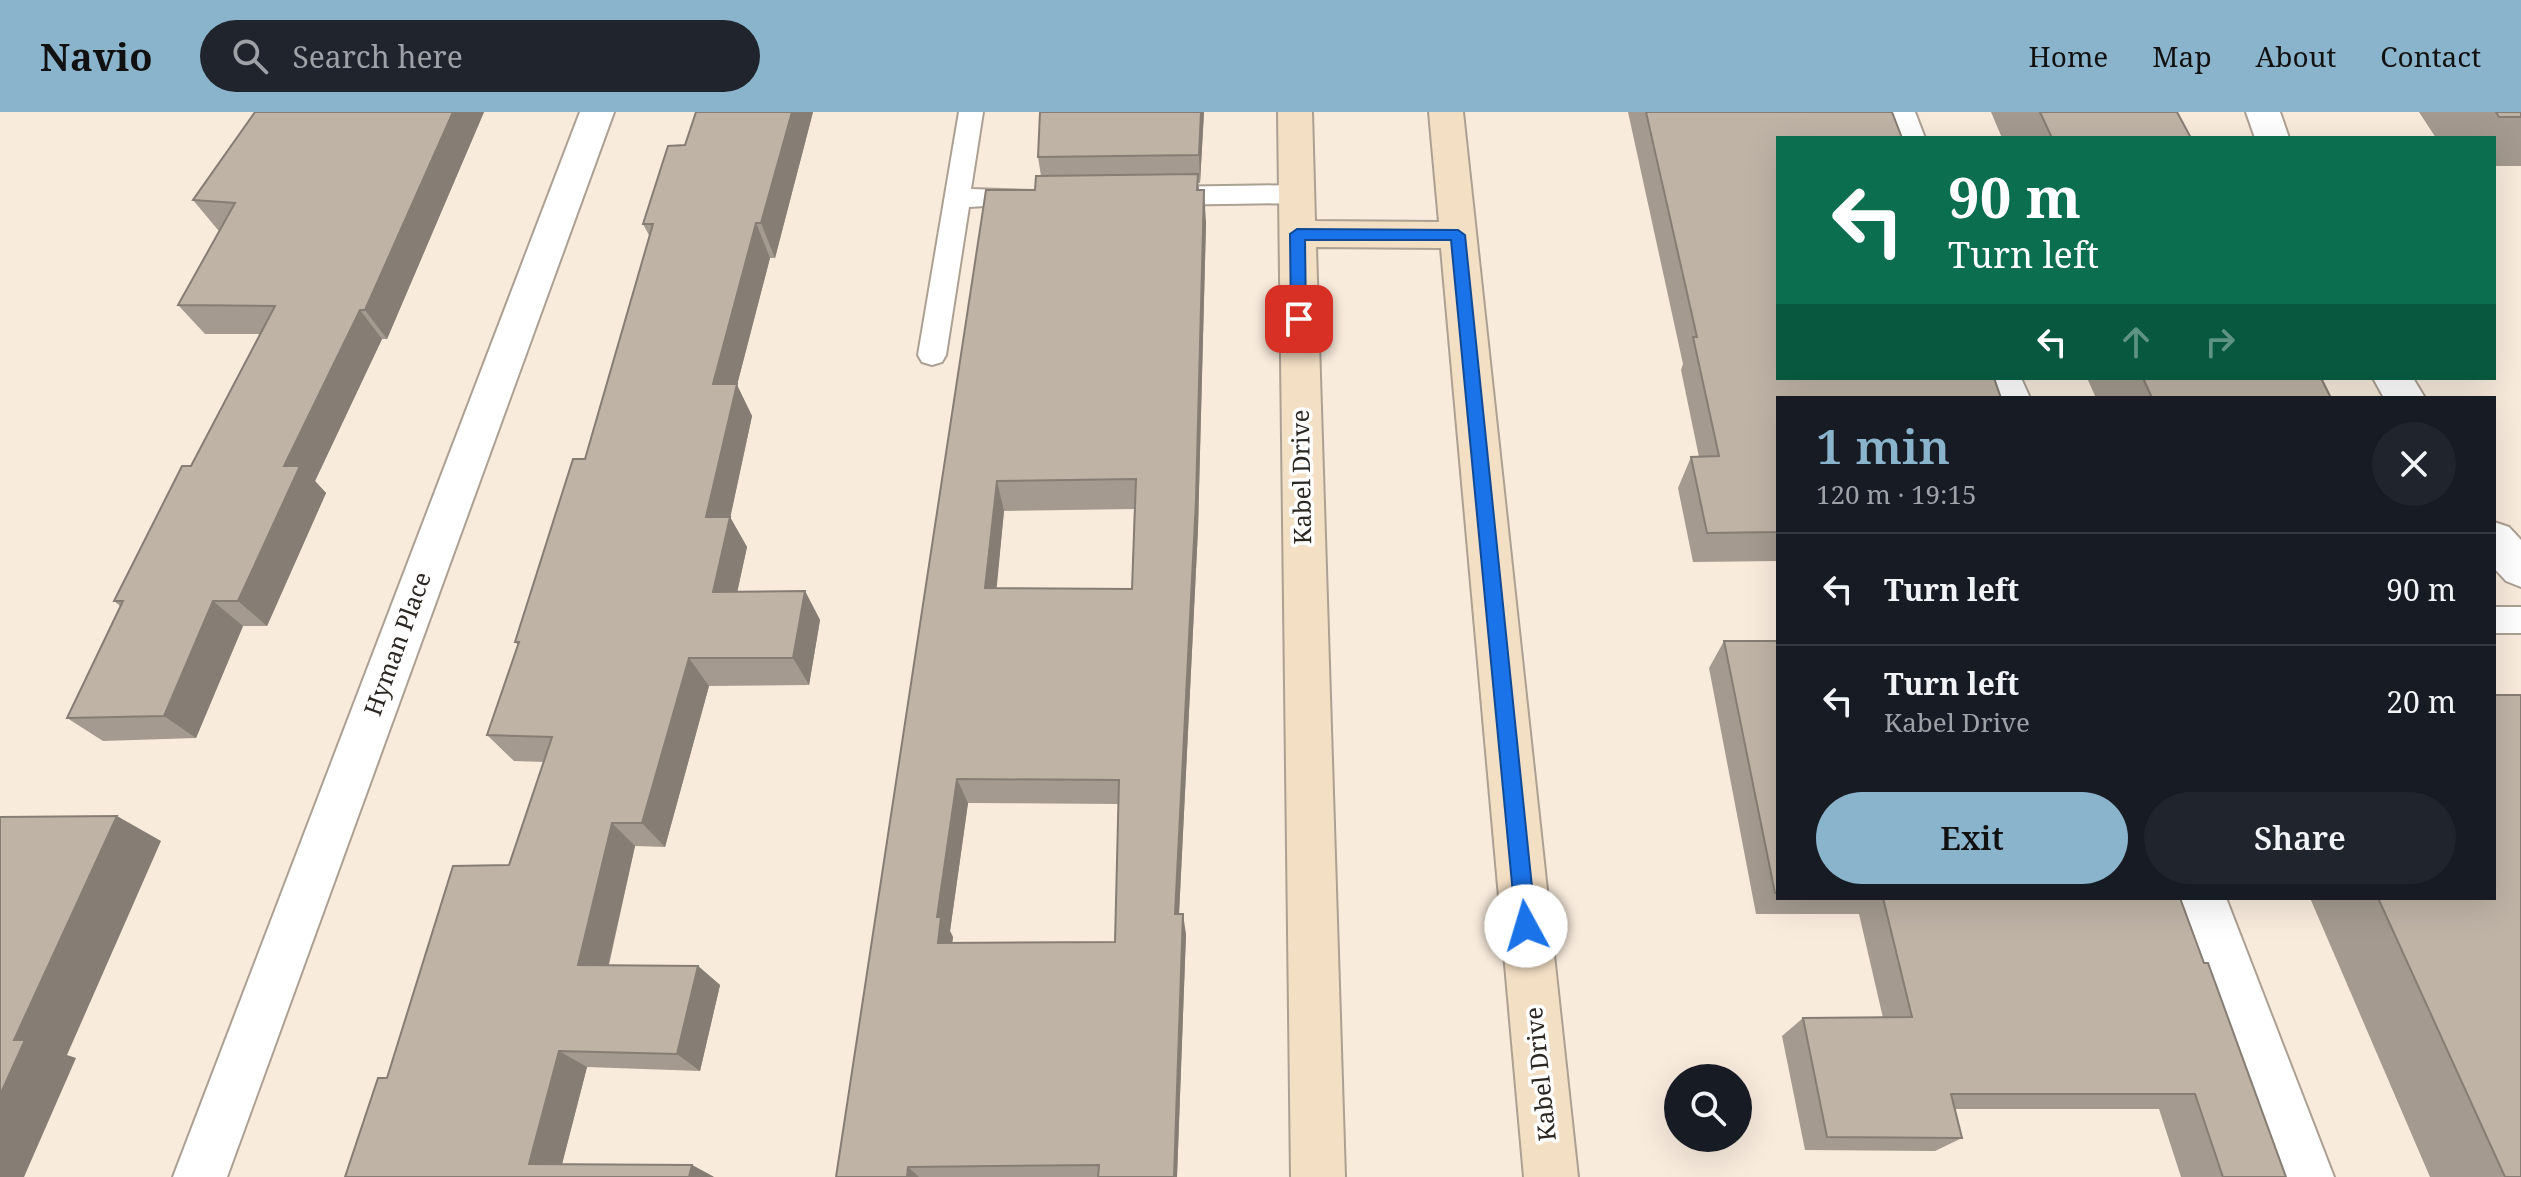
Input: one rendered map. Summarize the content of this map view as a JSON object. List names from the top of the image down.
{
  "streets": {
    "street": ["Kabel Drive", "Hyman Place"]
  },
  "page": {
    "header": "Navio",
    "search": "Search here",
    "nav": [
      "Home",
      "Map",
      "About",
      "Contact"
    ],
    "turn": ["90 m", "Turn left"],
    "heading": ["1 min", "120 m · 19:15"],
    "list": [
      {
        "name": "Turn left",
        "value": "90 m"
      },
      {
        "name": "Turn left",
        "note": "Kabel Drive",
        "value": "20 m"
      }
    ],
    "buttons": ["Exit", "Share"]
  }
}
